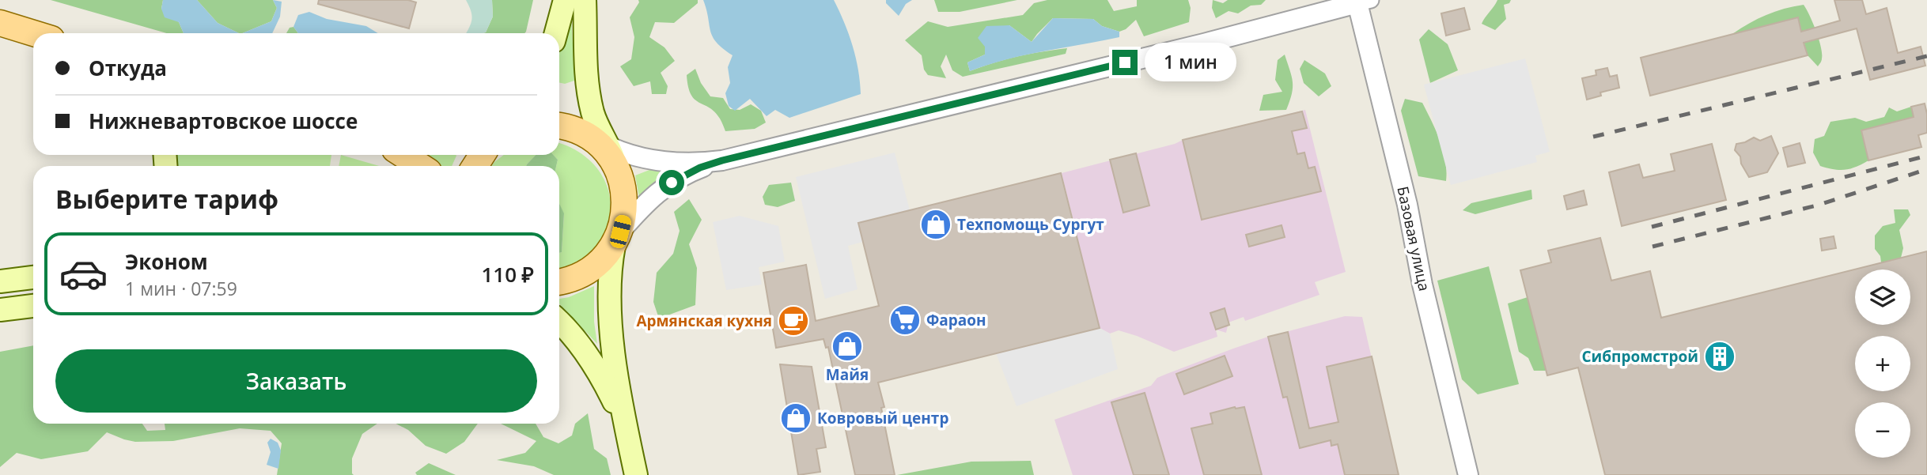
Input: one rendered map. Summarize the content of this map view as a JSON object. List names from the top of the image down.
{
  "streets": {
    "street": ["Базовая улица"]
  },
  "places": {
    "shop": ["Техпомощь Сургут", "Майя", "Ковровый центр"],
    "supermarket": ["Фараон"],
    "cafe": ["Армянская кухня"],
    "building": ["Сибпромстрой"]
  },
  "page": {
    "banner": ["Откуда", "Нижневартовское шоссе"],
    "bubble": "1 мин",
    "heading": "Выберите тариф",
    "list": [
      {
        "name": "Эконом",
        "note": "1 мин · 07:59",
        "value": "110 ₽"
      }
    ],
    "map_buttons": ["+", "−"],
    "buttons": "Заказать"
  }
}
